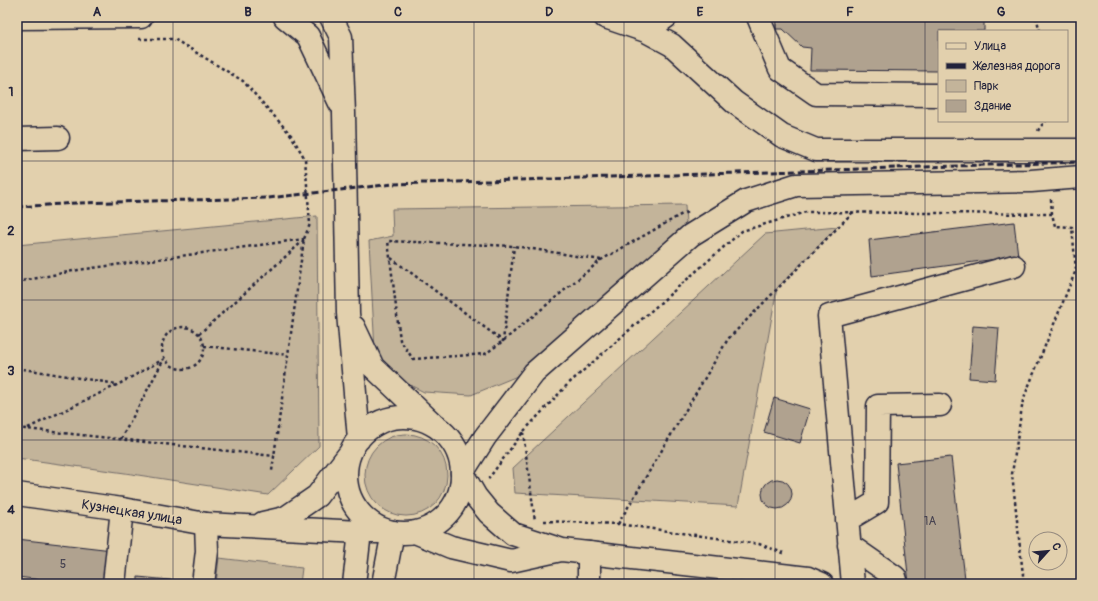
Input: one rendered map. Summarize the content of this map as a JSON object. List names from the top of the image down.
{
  "streets": {
    "main road": ["Кузнецкая улица"]
  },
  "house_numbers": ["1А", "5"],
  "legend": [
    "Улица",
    "Железная дорога",
    "Парк",
    "Здание"
  ],
  "north": "top right",
  "grid": {
    "columns": [
      "A",
      "B",
      "C",
      "D",
      "E",
      "F",
      "G"
    ],
    "rows": [
      "1",
      "2",
      "3",
      "4"
    ]
  }
}
